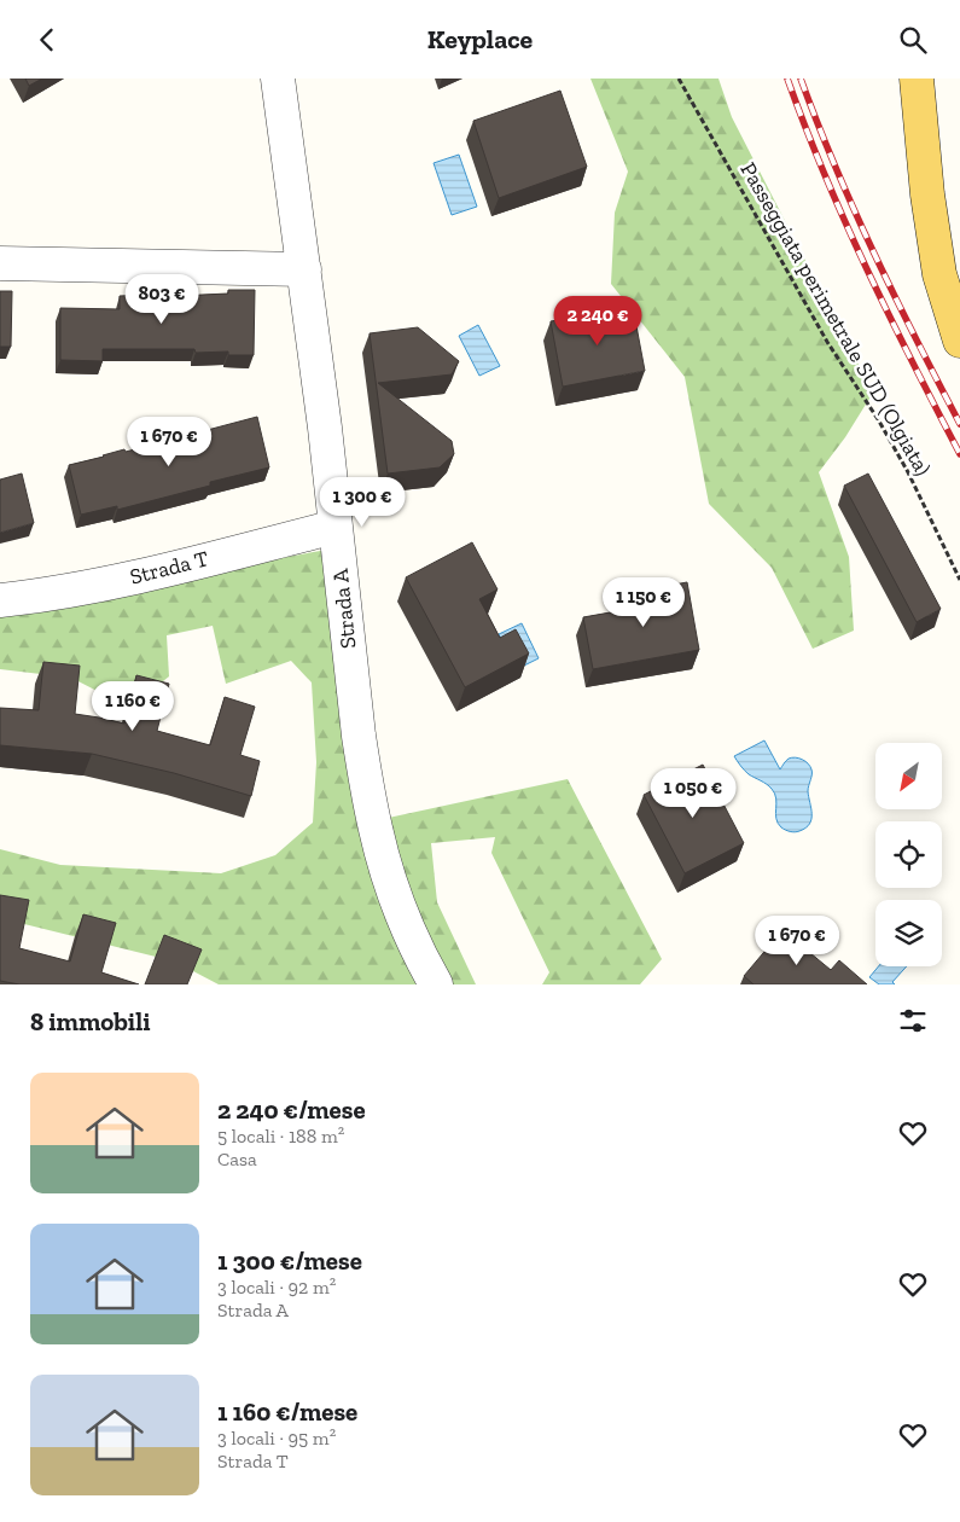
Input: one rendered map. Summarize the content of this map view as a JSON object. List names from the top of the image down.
{
  "streets": {
    "street": ["Strada T", "Strada A"],
    "path": ["Passeggiata perimetrale SUD (Olgiata)"]
  },
  "crossings": [
    ["Strada T", "Strada A"]
  ],
  "north": "bottom left",
  "page": {
    "header": "Keyplace",
    "price": [
      "803 €",
      "2 240 €",
      "1 670 €",
      "1 300 €",
      "1 150 €",
      "1 160 €",
      "1 050 €",
      "1 670 €"
    ],
    "heading": "8 immobili",
    "list": [
      {
        "name": "2 240 €/mese",
        "note": "5 locali · 188 m² · Casa"
      },
      {
        "name": "1 300 €/mese",
        "note": "3 locali · 92 m² · Strada A"
      },
      {
        "name": "1 160 €/mese",
        "note": "3 locali · 95 m² · Strada T"
      }
    ]
  }
}
